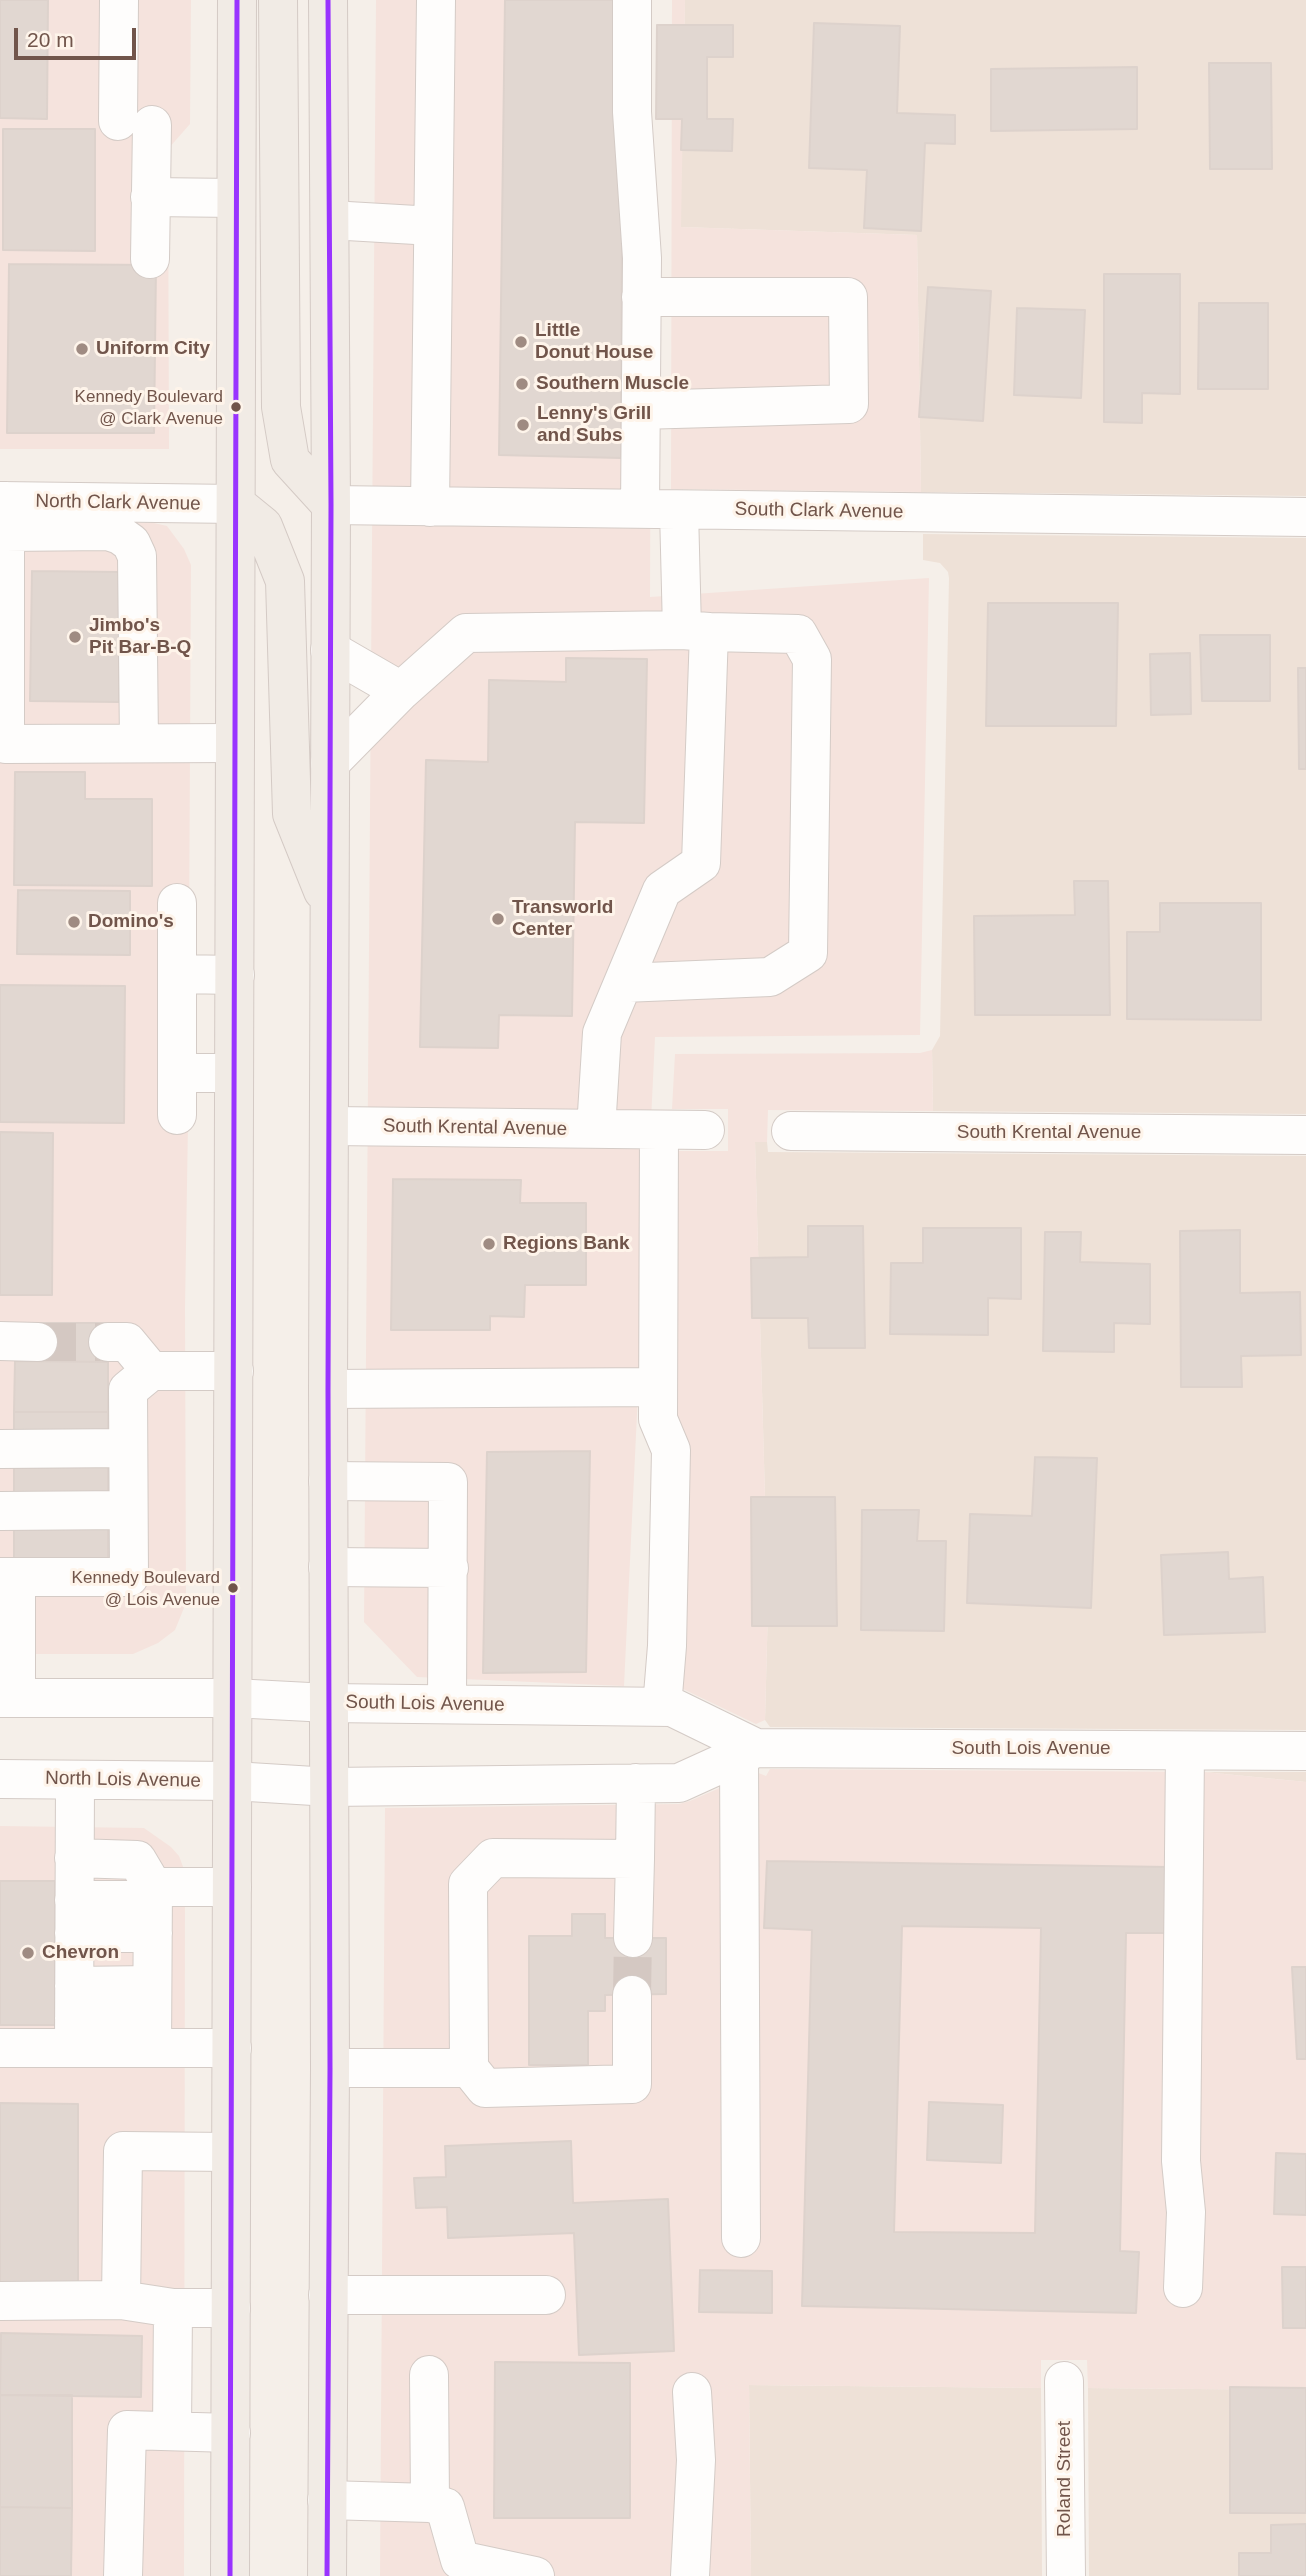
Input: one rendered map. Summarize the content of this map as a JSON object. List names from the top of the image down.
{
  "streets": {
    "street": [
      "North Clark Avenue",
      "South Clark Avenue",
      "South Krental Avenue",
      "South Lois Avenue",
      "North Lois Avenue",
      "Roland Street"
    ]
  },
  "crossings": [
    ["South Lois Avenue", "North Lois Avenue"]
  ],
  "places": [
    "Little Donut House",
    "Uniform City",
    "Southern Muscle",
    "Kennedy Boulevard @ Clark Avenue",
    "Lenny's Grill and Subs",
    "Jimbo's Pit Bar-B-Q",
    "Transworld Center",
    "Domino's",
    "Regions Bank",
    "Kennedy Boulevard @ Lois Avenue",
    "Chevron"
  ],
  "scale_bar": "20 m"
}
